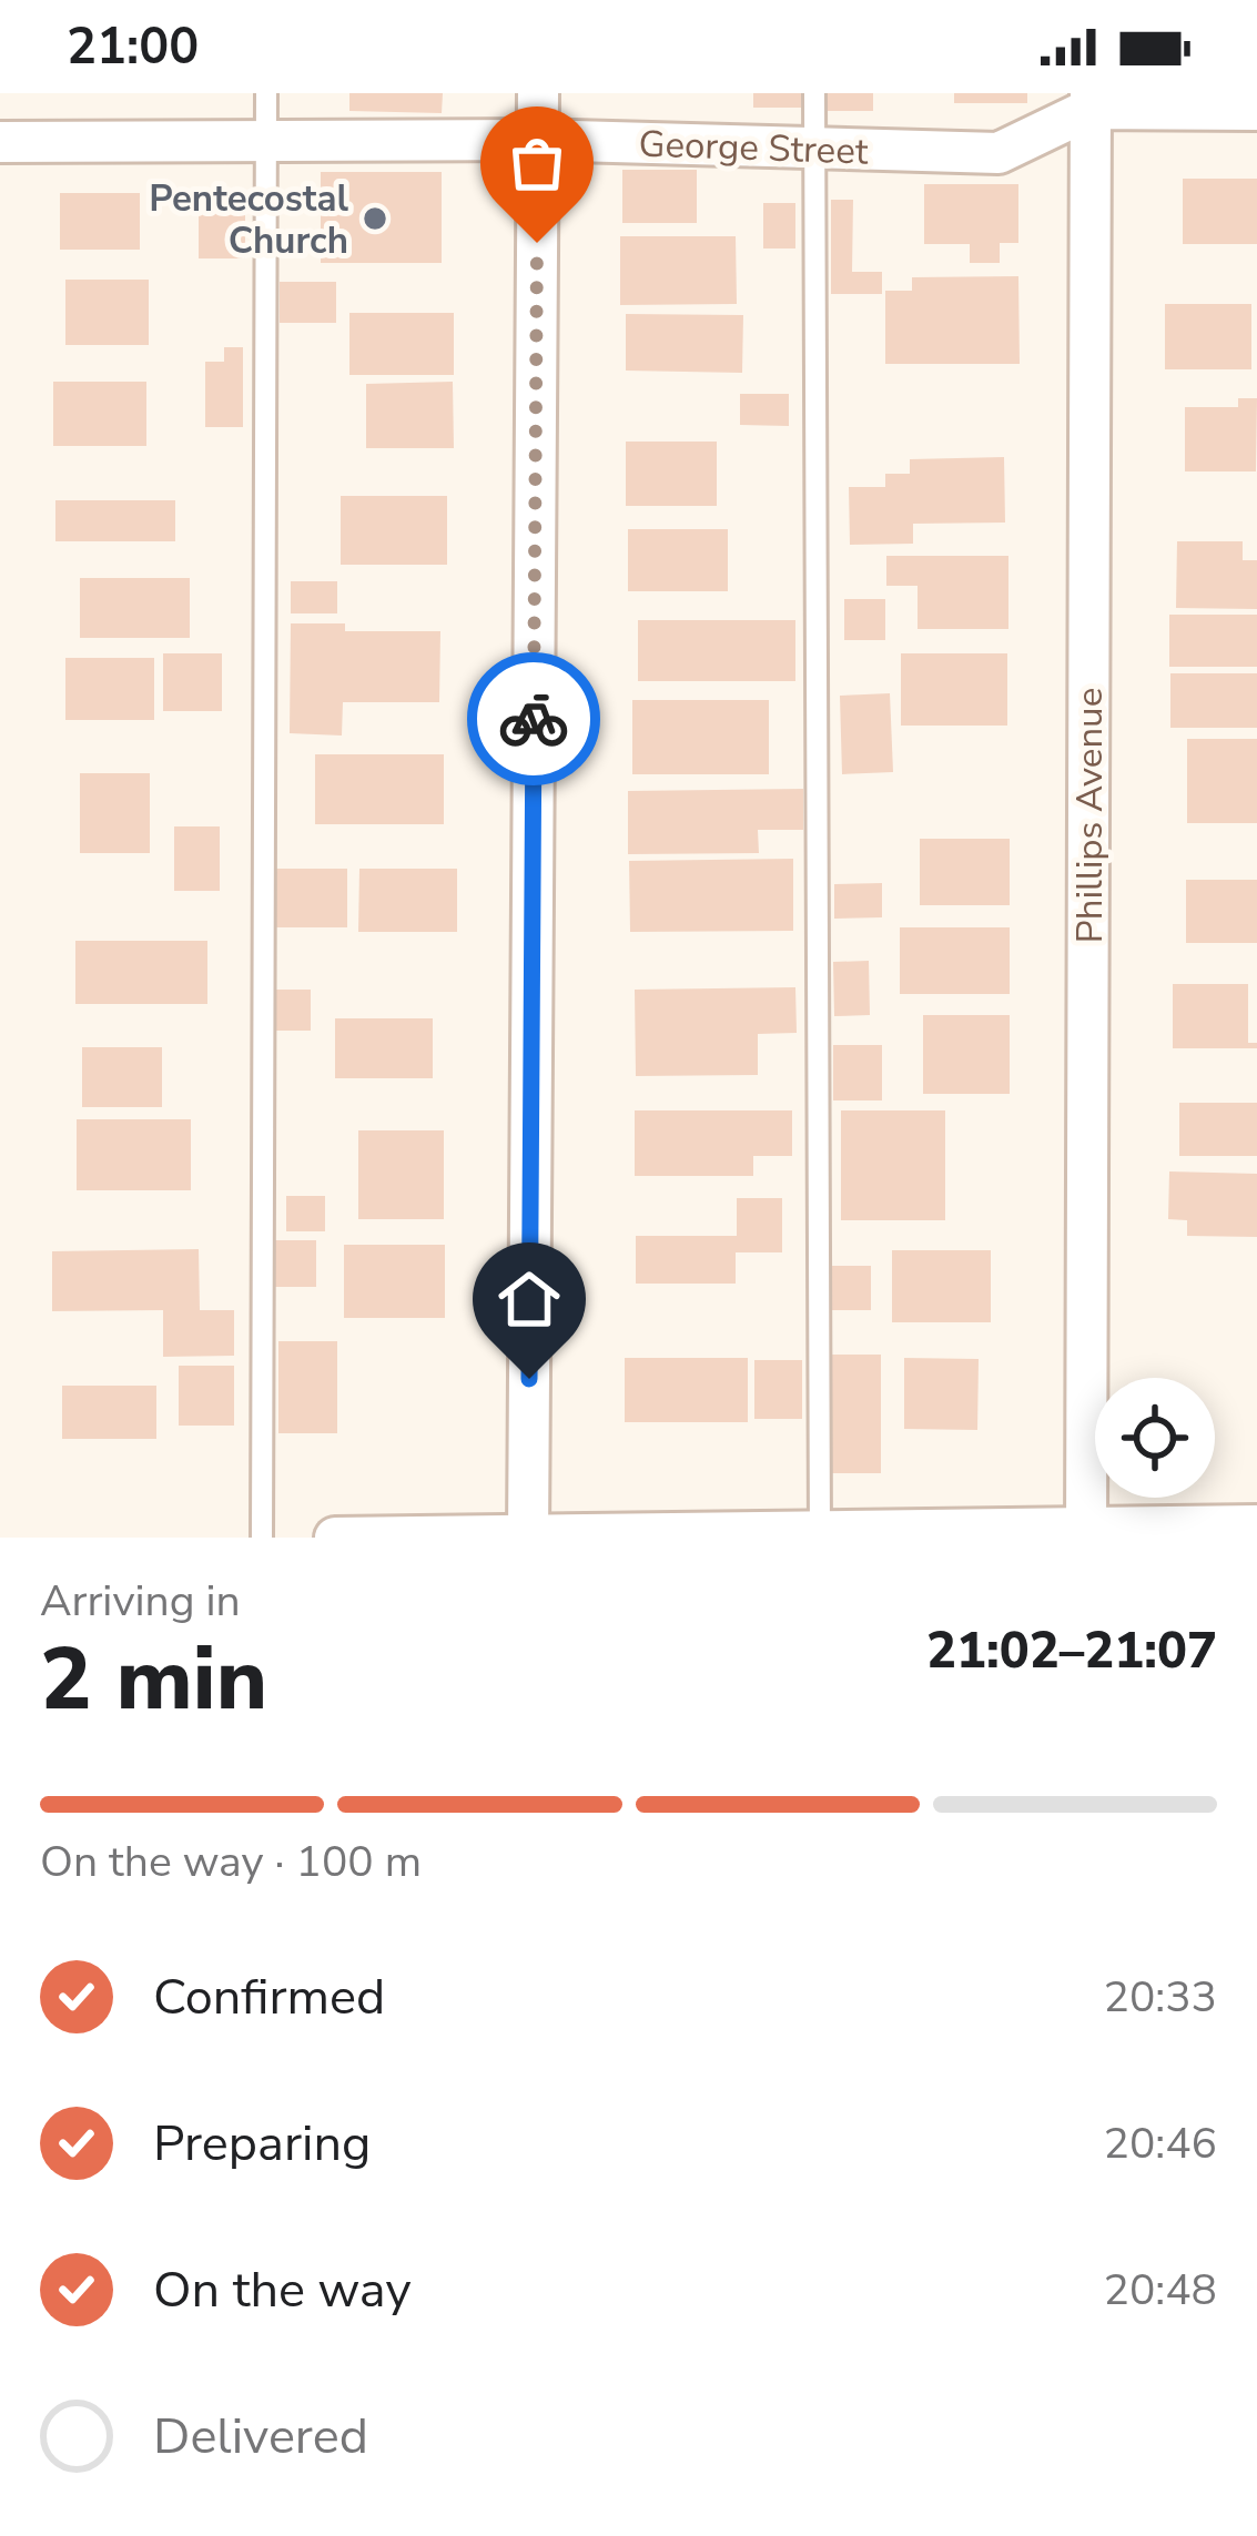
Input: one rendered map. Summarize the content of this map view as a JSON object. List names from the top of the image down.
{
  "streets": {
    "street": ["George Street", "Phillips Avenue"]
  },
  "crossings": [
    ["George Street", "Phillips Avenue"]
  ],
  "places": ["Pentecostal Church"],
  "page": {
    "status": "21:00",
    "heading": ["2 min", "Arriving in", "21:02–21:07"],
    "bar": "On the way · 100 m",
    "list": [
      ["Confirmed", "20:33"],
      ["Preparing", "20:46"],
      ["On the way", "20:48"],
      "Delivered"
    ]
  }
}
